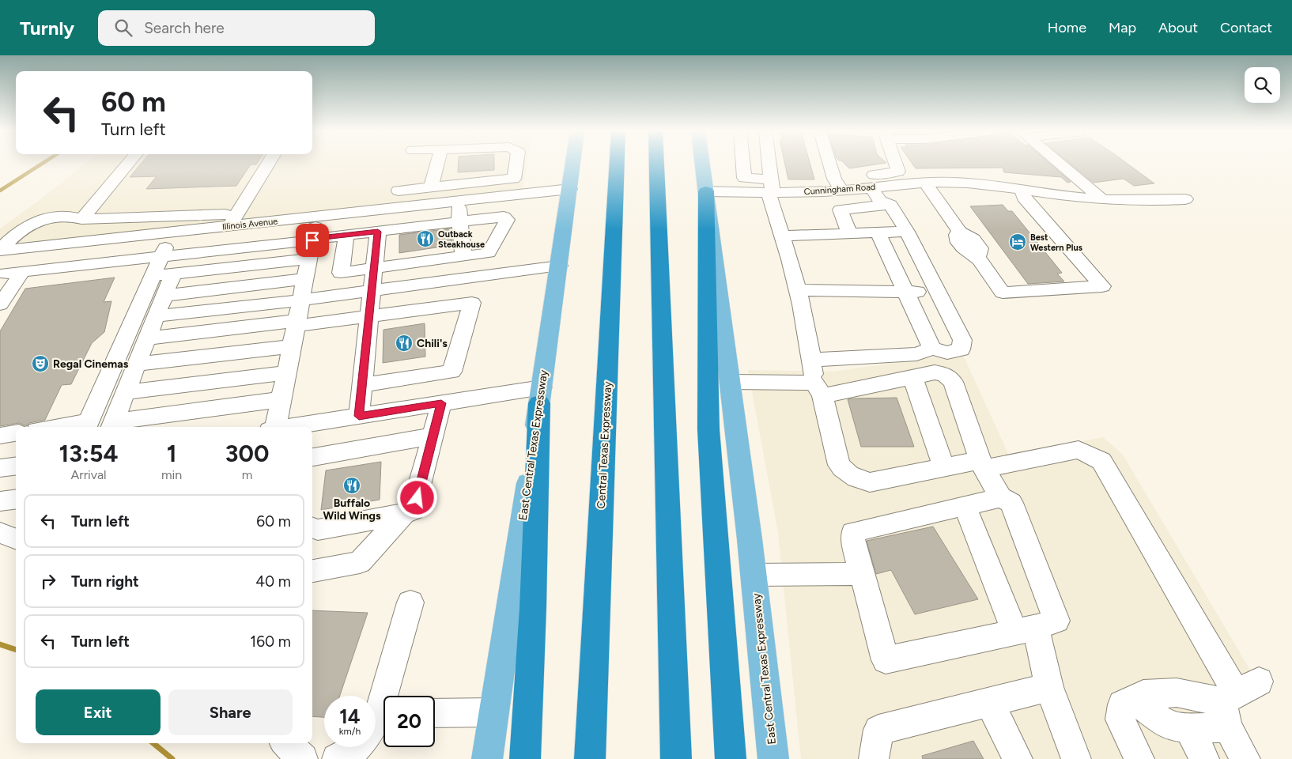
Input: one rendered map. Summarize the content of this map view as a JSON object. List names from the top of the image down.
{
  "streets": {
    "highway": ["Central Texas Expressway"],
    "main road": ["East Central Texas Expressway"],
    "street": ["Cunningham Road", "Illinois Avenue"]
  },
  "crossings": [
    ["Cunningham Road", "East Central Texas Expressway"],
    ["Illinois Avenue", "East Central Texas Expressway"]
  ],
  "places": {
    "restaurant": ["Outback Steakhouse", "Chili's", "Buffalo Wild Wings"],
    "hotel": ["Best Western Plus"],
    "theatre": ["Regal Cinemas"]
  },
  "page": {
    "header": "Turnly",
    "search": "Search here",
    "nav": [
      "Home",
      "Map",
      "About",
      "Contact"
    ],
    "turn": ["60 m", "Turn left"],
    "eta": [
      "13:54",
      "Arrival",
      "1",
      "min",
      "300",
      "m"
    ],
    "list": [
      {
        "name": "Turn left",
        "value": "60 m"
      },
      {
        "name": "Turn right",
        "value": "40 m"
      },
      {
        "name": "Turn left",
        "value": "160 m"
      }
    ],
    "buttons": ["Exit", "Share"],
    "speed": "14 km/h",
    "limit": "20"
  }
}
